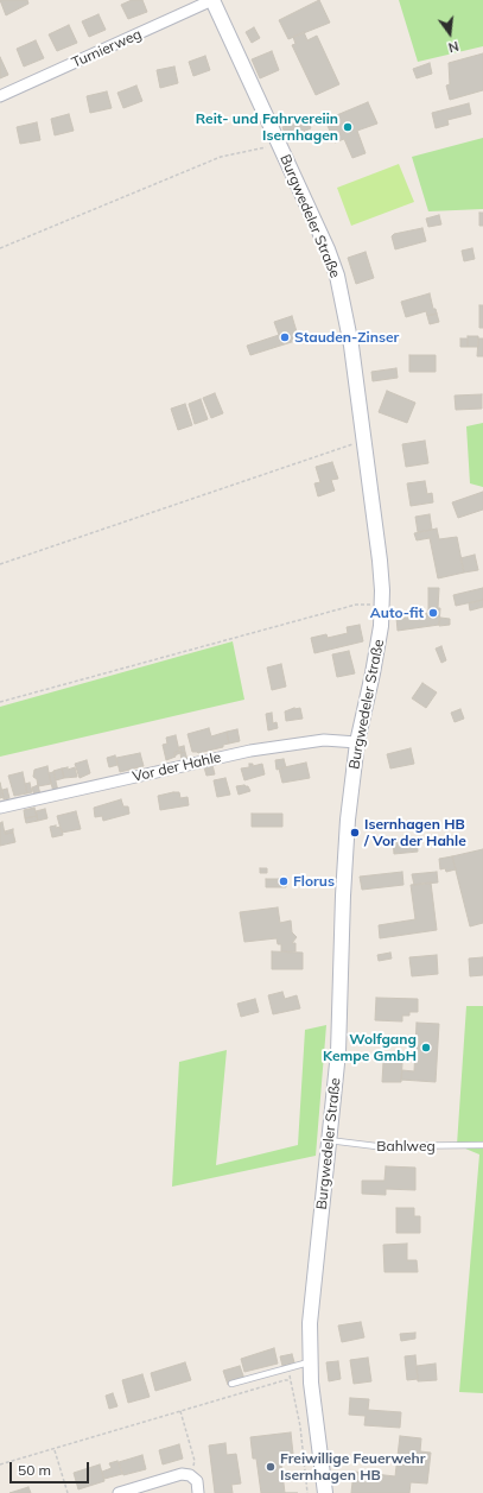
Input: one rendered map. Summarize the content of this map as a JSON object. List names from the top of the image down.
{
  "streets": {
    "main road": ["Burgwedeler Straße"],
    "street": ["Turnierweg", "Vor der Hahle"],
    "lane": ["Bahlweg"]
  },
  "crossings": [
    ["Turnierweg", "Burgwedeler Straße"],
    ["Burgwedeler Straße", "Vor der Hahle"],
    ["Burgwedeler Straße", "Bahlweg"]
  ],
  "places": [
    "Reit- und Fahrvereiin Isernhagen",
    "Stauden-Zinser",
    "Auto-fit",
    "Isernhagen HB / Vor der Hahle",
    "Florus",
    "Wolfgang Kempe GmbH",
    "Freiwillige Feuerwehr Isernhagen HB"
  ],
  "scale_bar": "50 m",
  "north": "bottom"
}
